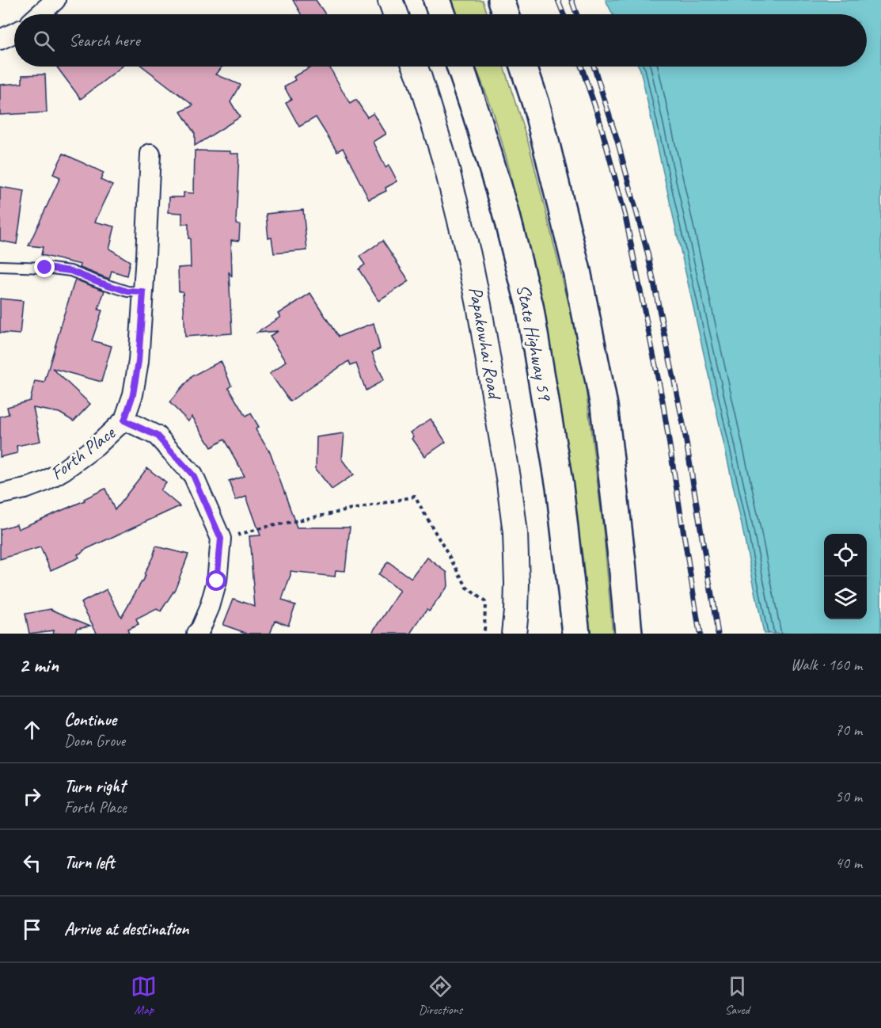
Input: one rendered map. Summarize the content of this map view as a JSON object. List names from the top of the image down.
{
  "streets": {
    "main road": ["State Highway 59"],
    "street": ["Papakowhai Road", "Forth Place"]
  },
  "page": {
    "search": "Search here",
    "heading": ["2 min", "Walk · 160 m"],
    "list": [
      ["Continue", "Doon Grove", "70 m"],
      ["Turn right", "Forth Place", "50 m"],
      ["Turn left", "40 m"],
      "Arrive at destination"
    ],
    "nav": ["Map", "Directions", "Saved"]
  }
}
